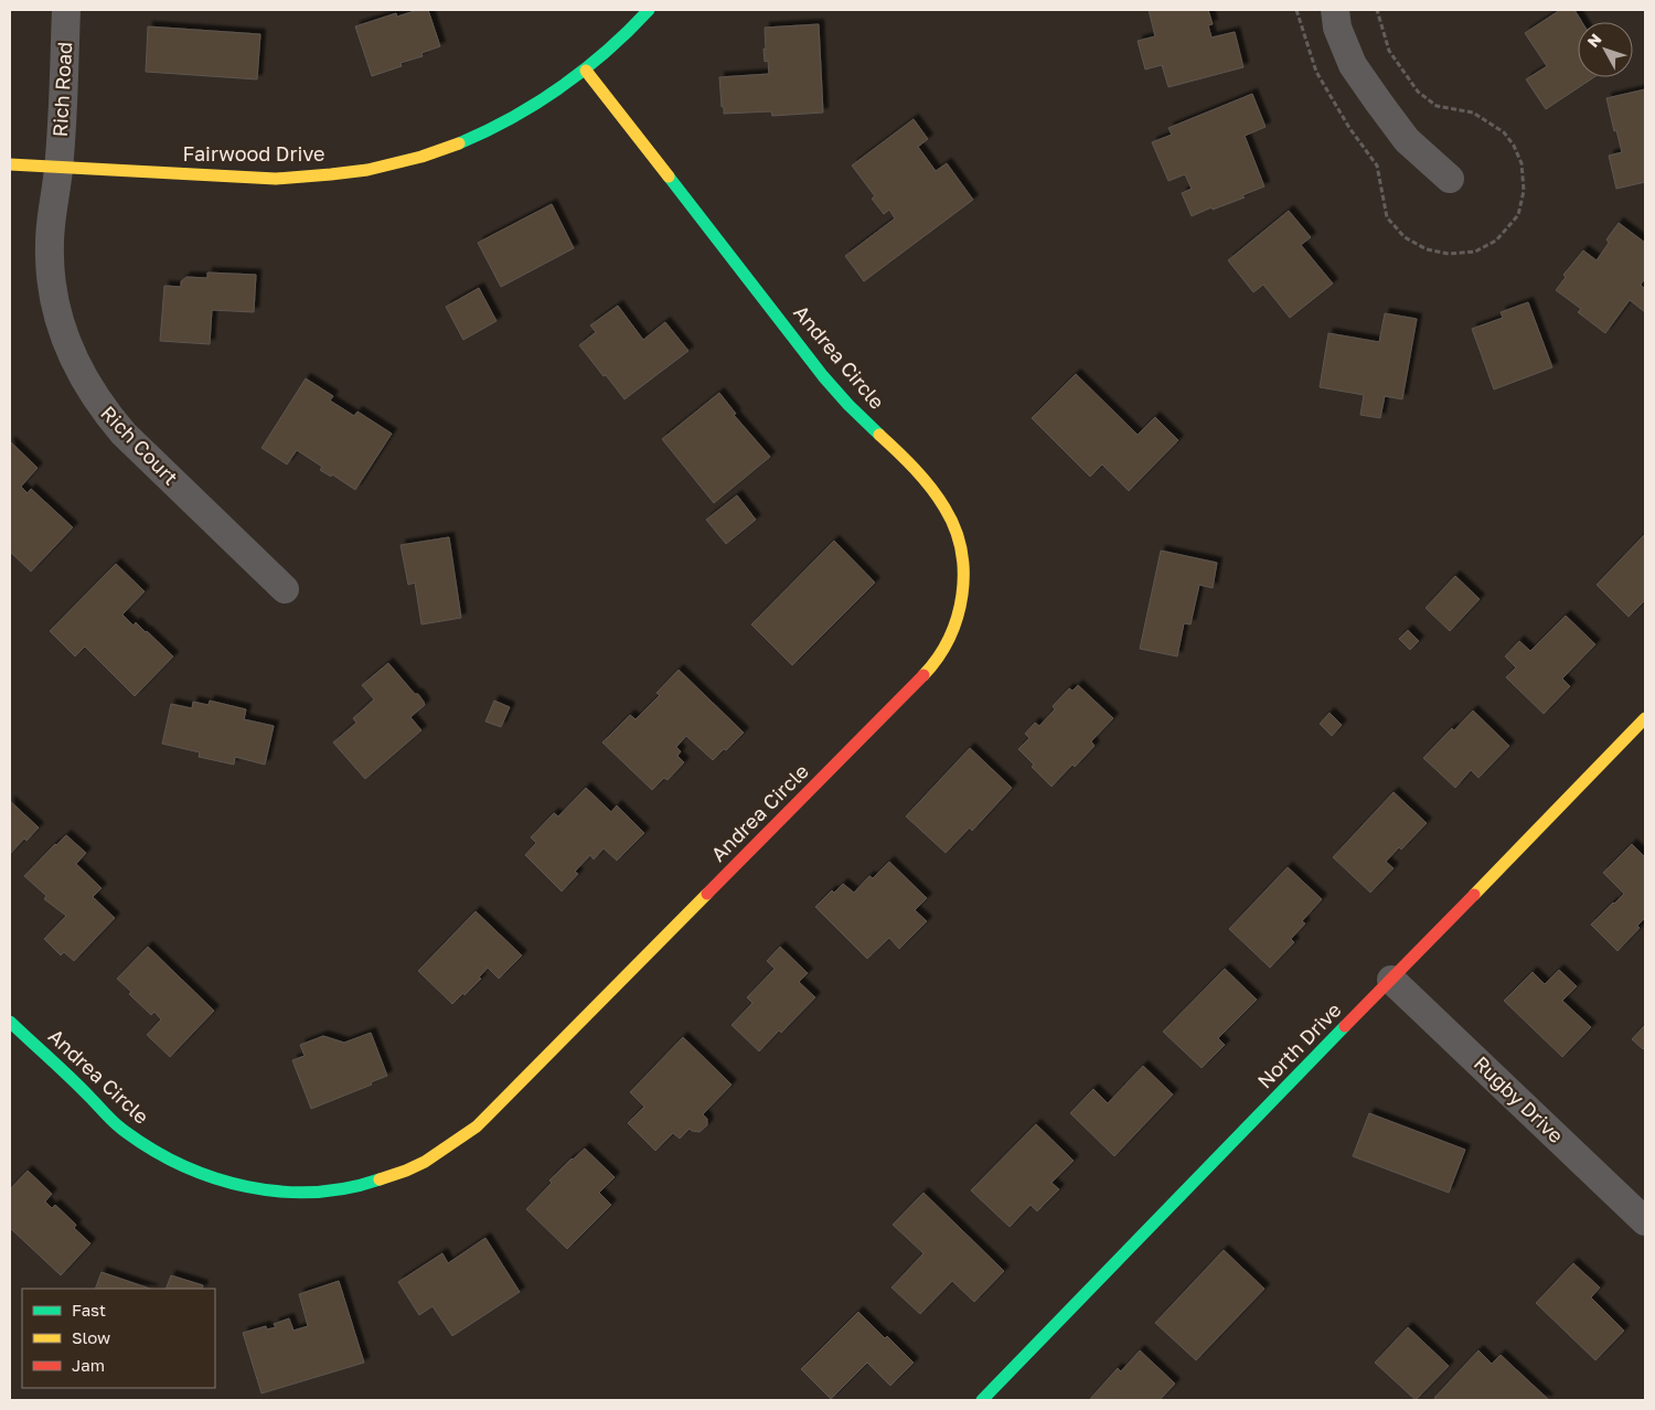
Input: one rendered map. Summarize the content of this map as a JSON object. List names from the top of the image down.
{
  "streets": {
    "street": [
      "Rich Road",
      "Fairwood Drive",
      "Andrea Circle",
      "Rich Court",
      "North Drive",
      "Rugby Drive"
    ]
  },
  "crossings": [
    ["Rich Road", "Fairwood Drive"],
    ["Rich Road", "Rich Court"],
    ["Fairwood Drive", "Andrea Circle"],
    ["Fairwood Drive", "Rich Court"],
    ["North Drive", "Rugby Drive"]
  ],
  "legend": ["Fast", "Slow", "Jam"],
  "north": "top left"
}
